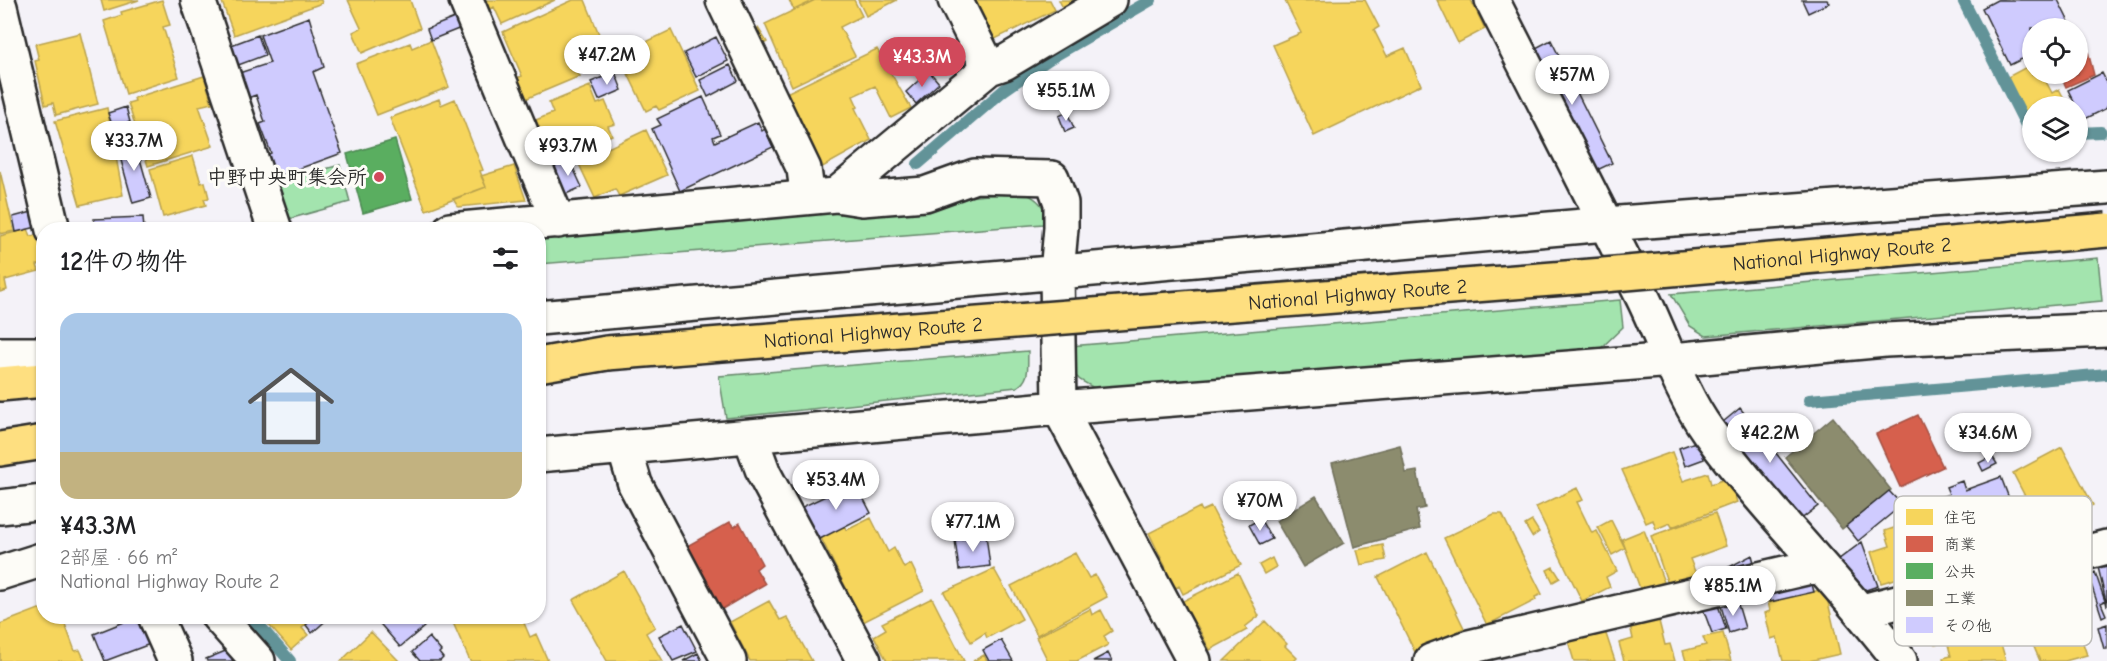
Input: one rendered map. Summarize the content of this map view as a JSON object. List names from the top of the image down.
{
  "streets": {
    "highway": ["National Highway Route 2"]
  },
  "places": ["中野中央町集会所"],
  "legend": [
    "住宅",
    "商業",
    "公共",
    "工業",
    "その他"
  ],
  "page": {
    "price": [
      "¥47.2M",
      "¥43.3M",
      "¥57M",
      "¥55.1M",
      "¥33.7M",
      "¥93.7M",
      "¥42.2M",
      "¥34.6M",
      "¥53.4M",
      "¥70M",
      "¥77.1M",
      "¥85.1M"
    ],
    "heading": "12件の物件",
    "list": [
      {
        "name": "¥43.3M",
        "note": "2部屋 · 66 m² · National Highway Route 2"
      }
    ]
  }
}
